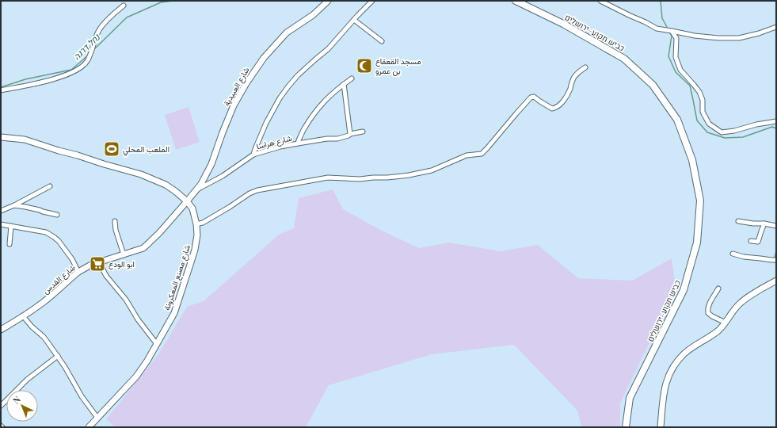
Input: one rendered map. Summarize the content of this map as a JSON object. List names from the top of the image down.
{
  "streets": {
    "main road": ["כביש תקוע–ירושלים"],
    "street": [
      "شارع العبيدية",
      "شارع هراسا",
      "شارع مصنع المعكرونة",
      "شارع القدس"
    ]
  },
  "crossings": [
    ["شارع العبيدية", "شارع هراسا"],
    ["شارع العبيدية", "شارع مصنع المعكرونة"],
    ["شارع العبيدية", "شارع القدس"],
    ["شارع مصنع المعكرونة", "شارع القدس"]
  ],
  "water": ["נחל דרגה"],
  "places": {
    "mosque": ["مسجد القعقاع بن عمرو"],
    "sports": ["الملعب المحلي"],
    "supermarket": ["ابو الودع"]
  },
  "north": "top left"
}
